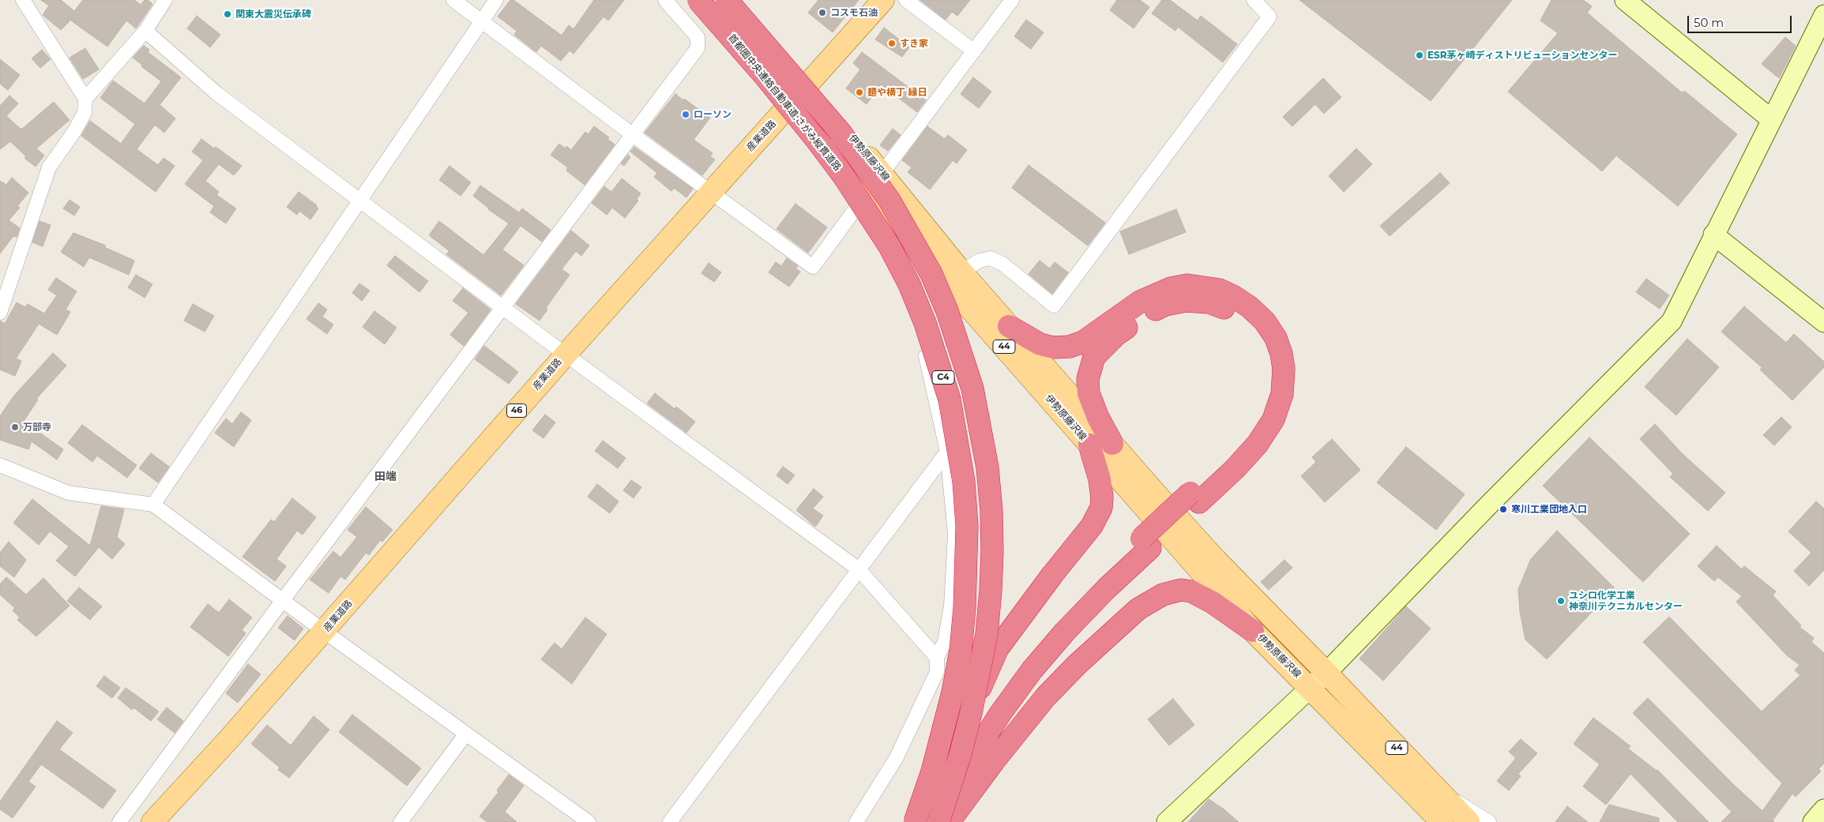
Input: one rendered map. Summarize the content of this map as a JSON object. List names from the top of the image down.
{
  "streets": {
    "highway": ["首都圏中央連絡自動車道;さがみ縦貫道路", "C4"],
    "main road": [
      "産業道路",
      "伊勢原藤沢線",
      "44",
      "46"
    ]
  },
  "crossings": [
    ["産業道路", "伊勢原藤沢線"]
  ],
  "districts": ["田端"],
  "places": [
    "コスモ石油",
    "関東大震災伝承碑",
    "すき家",
    "ESR茅ヶ崎ディストリビューションセンター",
    "麺や横丁 縁日",
    "ローソン",
    "万部寺",
    "寒川工業団地入口",
    "ユシロ化学工業 神奈川テクニカルセンター"
  ],
  "scale_bar": "50 m"
}
